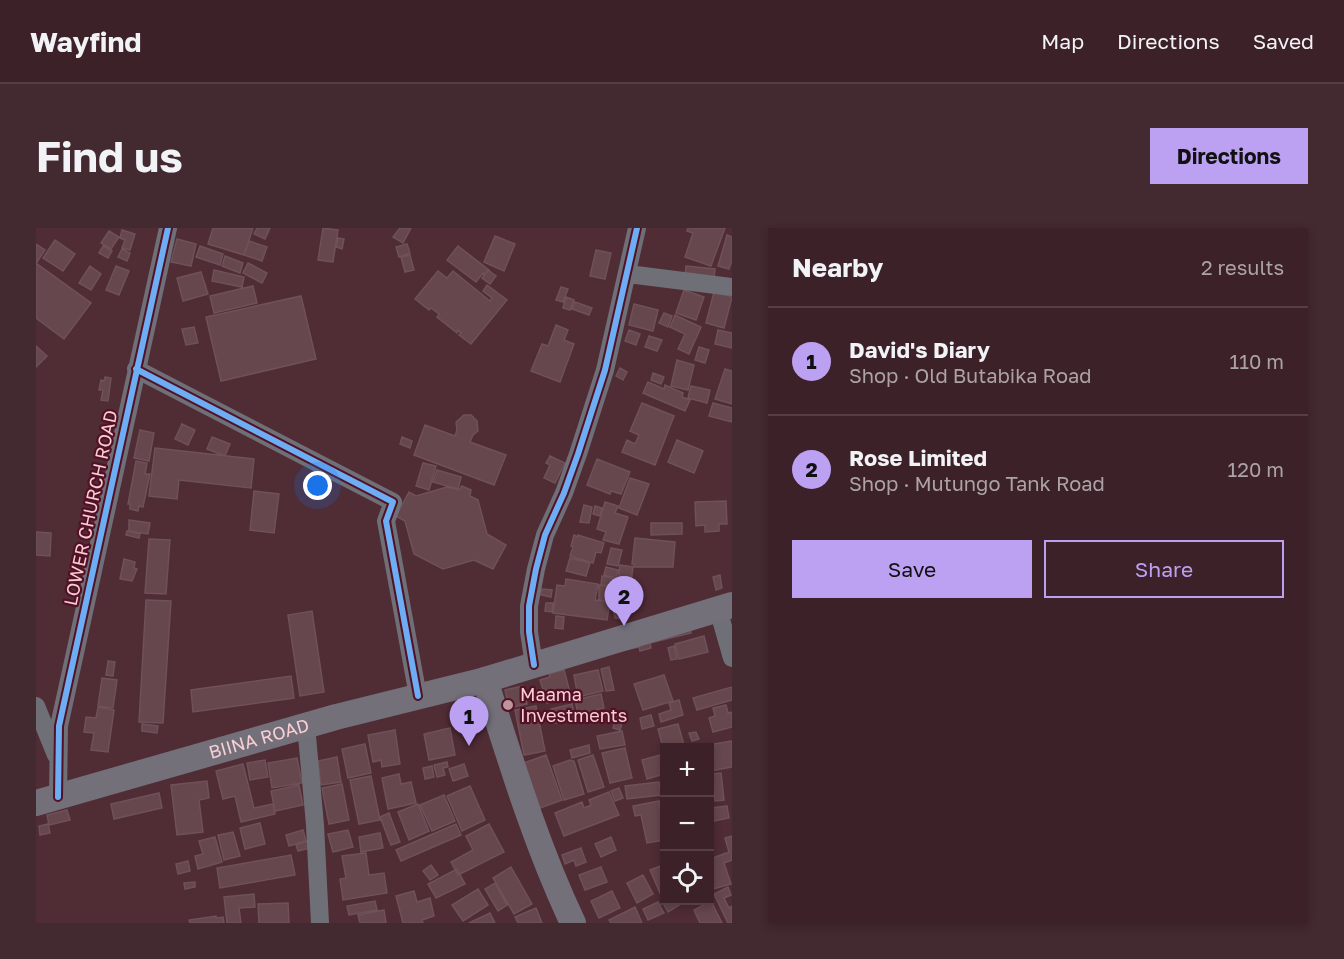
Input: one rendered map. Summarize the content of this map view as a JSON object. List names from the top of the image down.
{
  "streets": {
    "main road": ["BIINA ROAD"],
    "street": ["LOWER CHURCH ROAD"]
  },
  "crossings": [
    ["LOWER CHURCH ROAD", "BIINA ROAD"]
  ],
  "places": ["Maama Investments"],
  "page": {
    "header": "Wayfind",
    "nav": ["Map", "Directions", "Saved"],
    "buttons": [
      "Directions",
      ["Save", "Share"]
    ],
    "title": "Find us",
    "heading": ["Nearby", "2 results"],
    "list": [
      {
        "mark": "1",
        "name": "David's Diary",
        "note": "Shop · Old Butabika Road",
        "value": "110 m"
      },
      {
        "mark": "2",
        "name": "Rose Limited",
        "note": "Shop · Mutungo Tank Road",
        "value": "120 m"
      }
    ],
    "pins": ["2", "1"],
    "map_buttons": ["+", "−"]
  }
}
